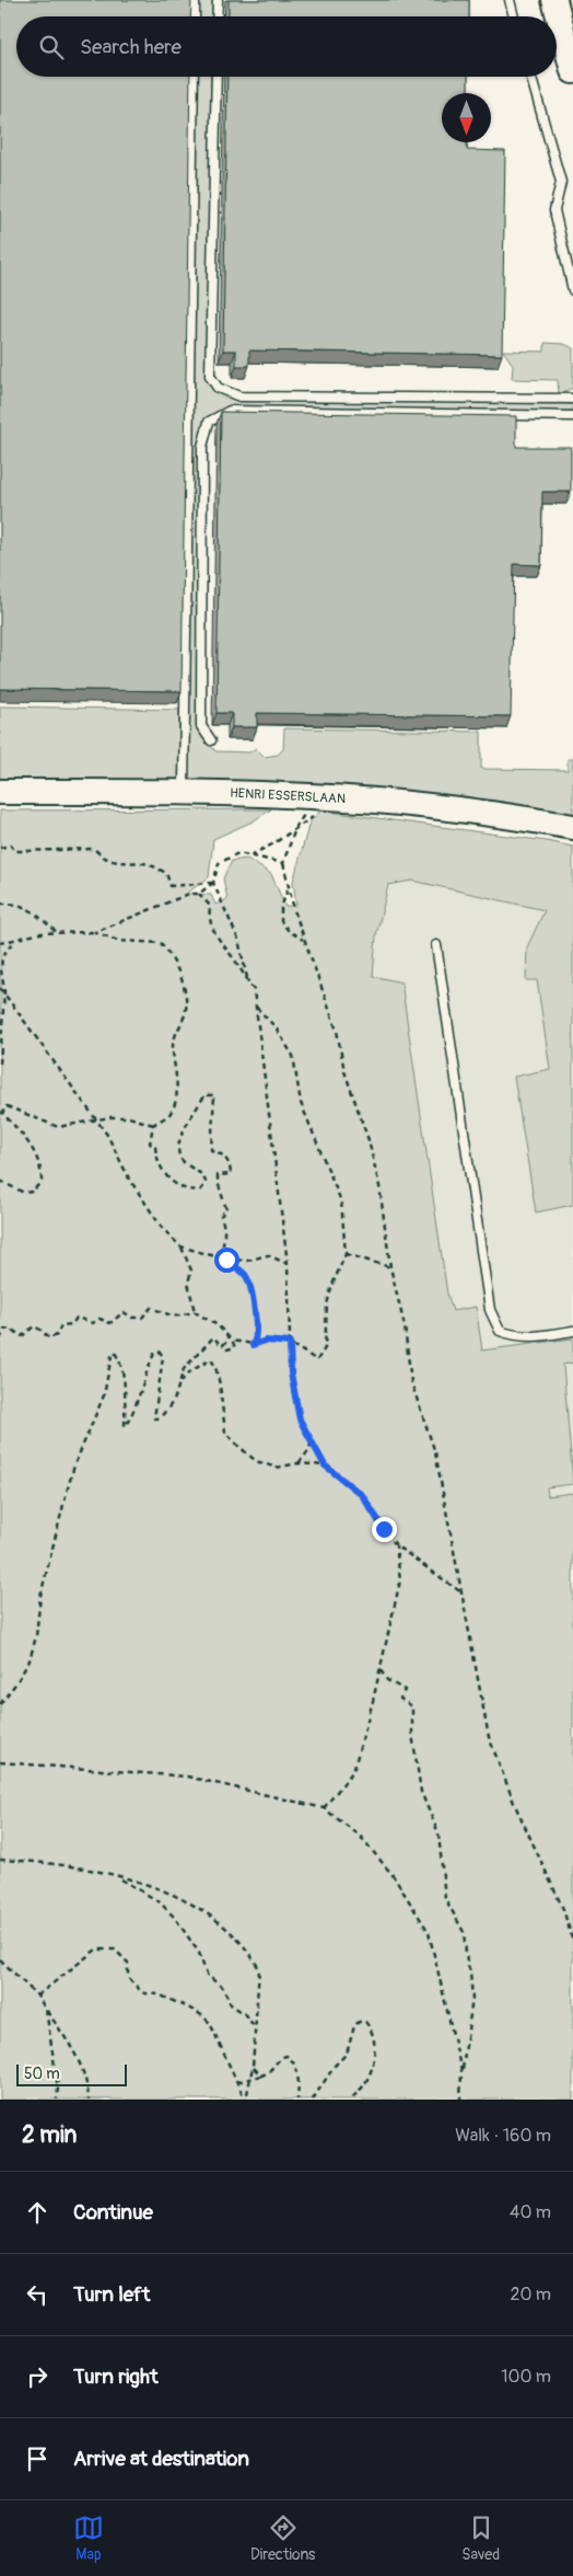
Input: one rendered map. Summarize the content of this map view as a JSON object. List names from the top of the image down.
{
  "streets": {
    "street": ["HENRI ESSERSLAAN"]
  },
  "scale_bar": "50 m",
  "north": "bottom",
  "page": {
    "search": "Search here",
    "scale": "50 m",
    "heading": ["2 min", "Walk · 160 m"],
    "list": [
      ["Continue", "40 m"],
      ["Turn left", "20 m"],
      ["Turn right", "100 m"],
      "Arrive at destination"
    ],
    "nav": ["Map", "Directions", "Saved"]
  }
}
